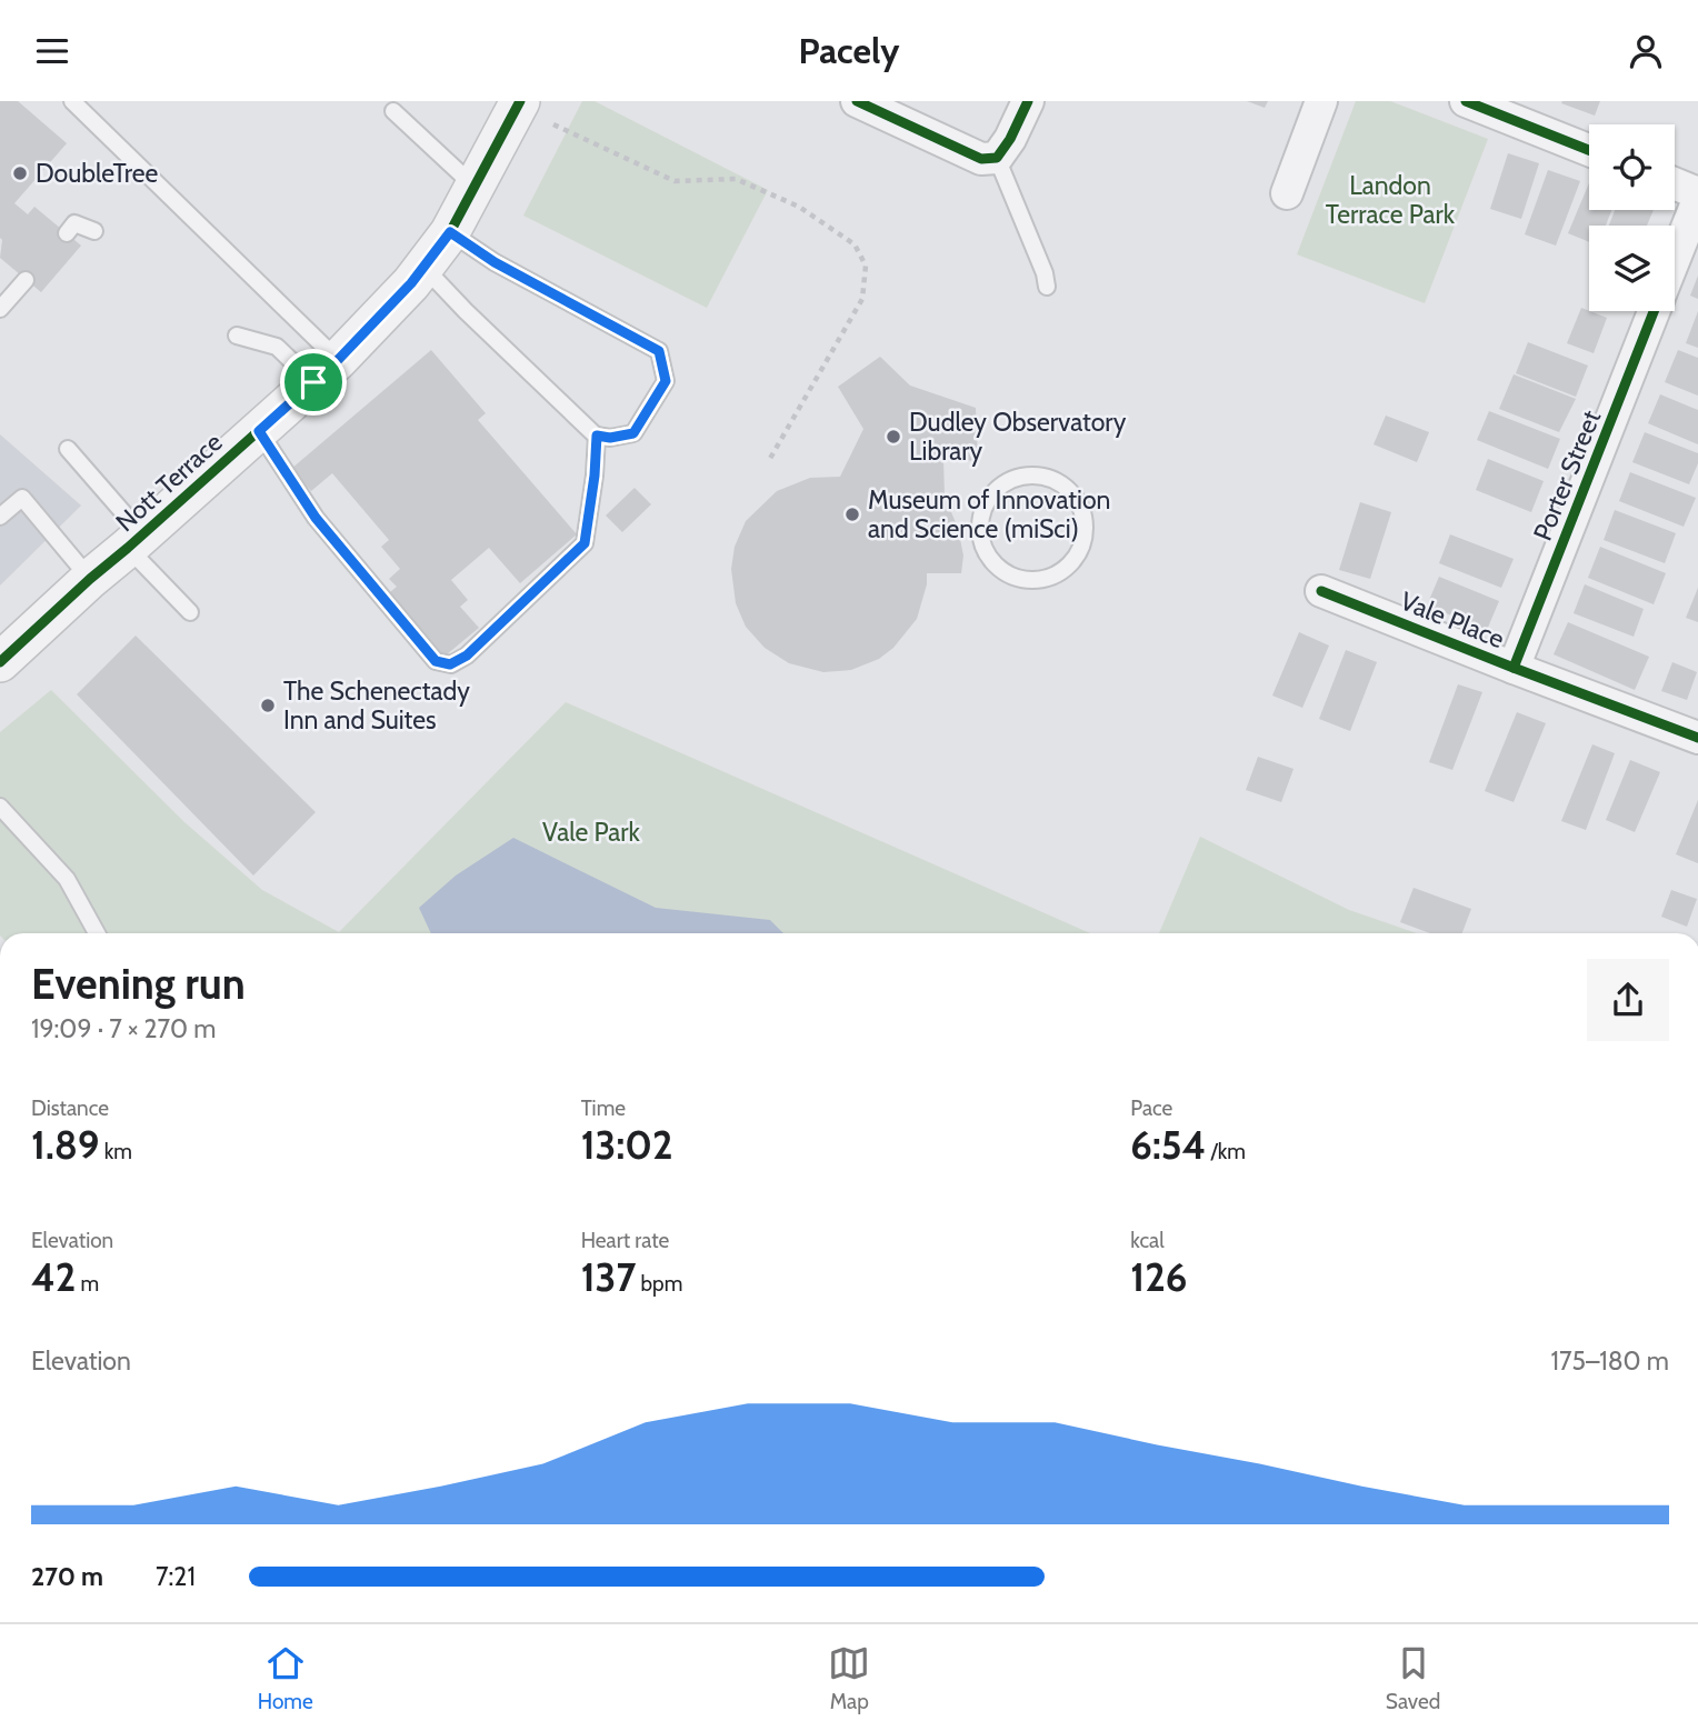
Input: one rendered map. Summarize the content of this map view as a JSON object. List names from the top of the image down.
{
  "streets": {
    "street": ["Porter Street", "Nott Terrace", "Vale Place"]
  },
  "crossings": [
    ["Porter Street", "Vale Place"]
  ],
  "parks": ["Landon Terrace Park", "Vale Park"],
  "places": [
    "DoubleTree",
    "Dudley Observatory Library",
    "Museum of Innovation and Science (miSci)",
    "The Schenectady Inn and Suites"
  ],
  "page": {
    "header": "Pacely",
    "heading": ["Evening run", "19:09 · 7 × 270 m"],
    "stats": [
      ["Distance", "1.89 km"],
      ["Time", "13:02"],
      ["Pace", "6:54 /km"],
      ["Elevation", "42 m"],
      ["Heart rate", "137 bpm"],
      ["kcal", "126"]
    ],
    "chart": ["Elevation", "175–180 m"],
    "list": [
      {
        "name": "270 m",
        "note": "7:21"
      }
    ],
    "tabs": ["Home", "Map", "Saved"]
  }
}
